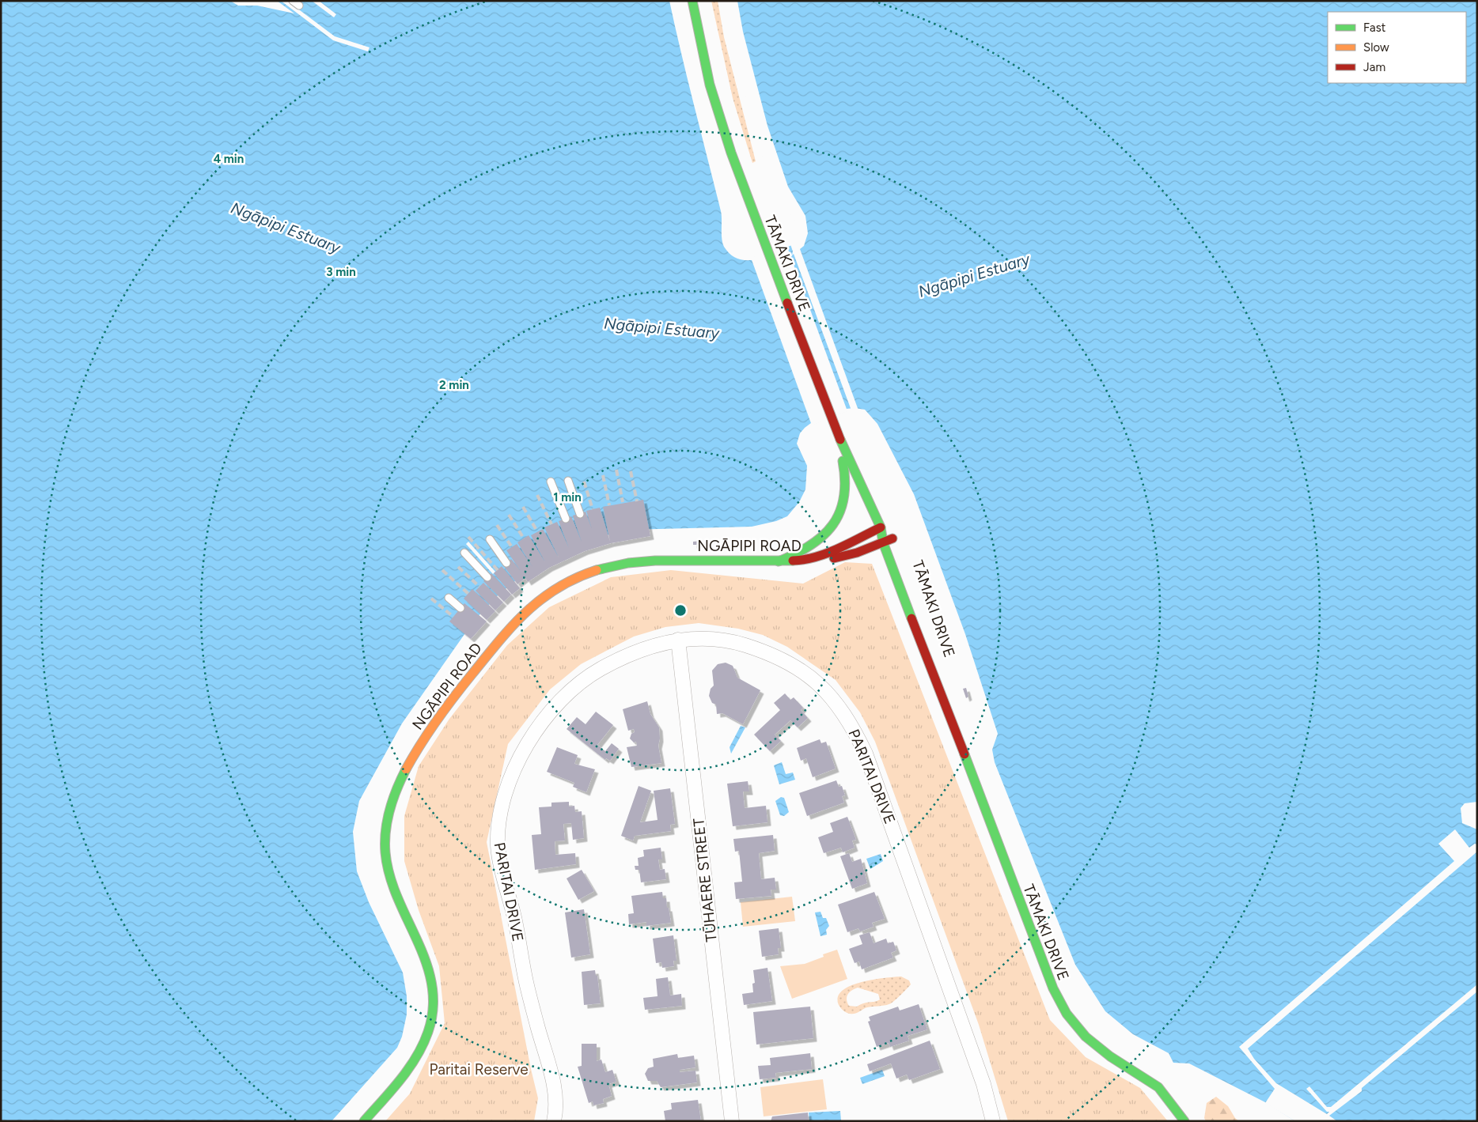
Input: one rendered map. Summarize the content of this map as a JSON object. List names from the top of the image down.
{
  "streets": {
    "main road": ["TĀMAKI DRIVE", "NGĀPIPI ROAD"],
    "street": ["PARITAI DRIVE", "TŪHAERE STREET"]
  },
  "crossings": [
    ["TĀMAKI DRIVE", "NGĀPIPI ROAD"],
    ["PARITAI DRIVE", "TŪHAERE STREET"]
  ],
  "water": ["Ngāpipi Estuary"],
  "parks": ["Paritai Reserve"],
  "legend": ["Fast", "Slow", "Jam"],
  "rings": [
    "4 min",
    "3 min",
    "2 min",
    "1 min"
  ]
}
